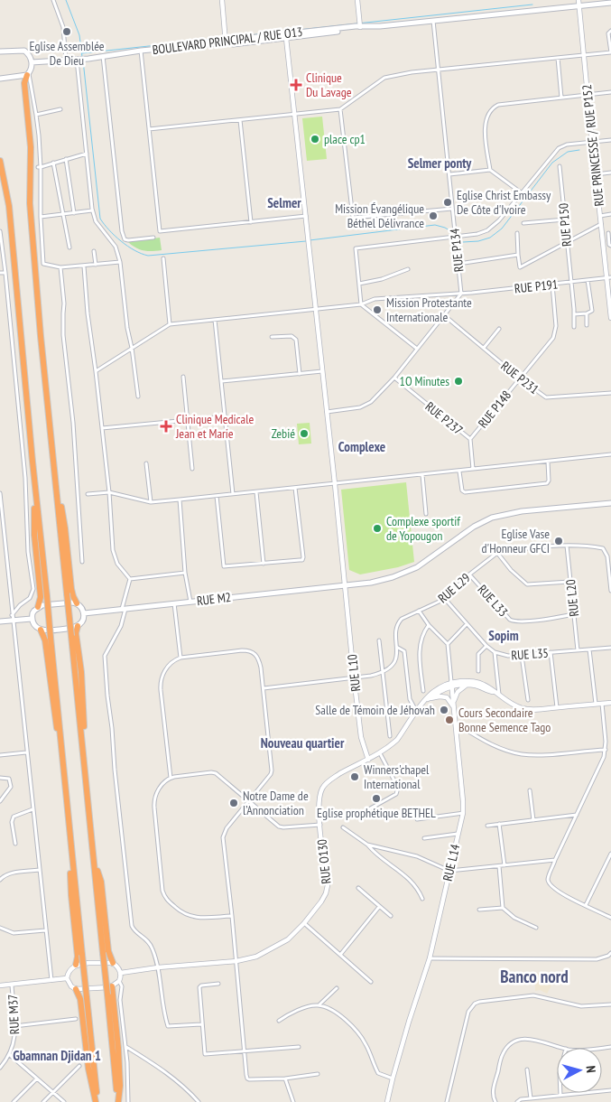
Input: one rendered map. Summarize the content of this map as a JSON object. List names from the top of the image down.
{
  "streets": {
    "main road": ["BOULEVARD PRINCIPAL / RUE O13", "RUE M2"],
    "street": [
      "RUE PRINCESSE / RUE P152",
      "RUE P150",
      "RUE P134",
      "RUE P191",
      "RUE P231",
      "RUE P148",
      "RUE P237",
      "RUE L29",
      "RUE L20",
      "RUE L33",
      "RUE L35",
      "RUE L10",
      "RUE O130",
      "RUE L14",
      "RUE M37"
    ]
  },
  "crossings": [
    ["BOULEVARD PRINCIPAL / RUE O13", "RUE PRINCESSE / RUE P152"],
    ["BOULEVARD PRINCIPAL / RUE O13", "RUE P134"],
    ["RUE PRINCESSE / RUE P152", "RUE P191"],
    ["RUE P150", "RUE P191"],
    ["RUE P134", "RUE P191"],
    ["RUE P191", "RUE P148"],
    ["RUE P231", "RUE P148"],
    ["RUE P148", "RUE P237"],
    ["RUE L29", "RUE L20"],
    ["RUE L29", "RUE L33"],
    ["RUE L29", "RUE L35"],
    ["RUE L20", "RUE L33"],
    ["RUE L20", "RUE L35"],
    ["RUE M2", "RUE L10"],
    ["RUE L10", "RUE O130"],
    ["RUE O130", "RUE L14"]
  ],
  "districts": [
    "Selmer ponty",
    "Selmer",
    "Complexe",
    "Sopim",
    "Nouveau quartier",
    "Banco nord",
    "Gbamnan Djidan 1"
  ],
  "places": {
    "other": [
      "Eglise Assemblée De Dieu",
      "place cp1",
      "Eglise Christ Embassy De Côte d'Ivoire",
      "Mission Évangélique Béthel Délivrance",
      "Mission Protestante Internationale",
      "1O Minutes",
      "Zebié",
      "Complexe sportif de Yopougon",
      "Eglise Vase d'Honneur GFCI",
      "Salle de Témoin de Jéhovah",
      "Cours Secondaire Bonne Semence Tago",
      "Winners'chapel International",
      "Eglise prophétique BETHEL",
      "Notre Dame de l’Annonciation"
    ],
    "health": ["Clinique Du Lavage", "Clinique Medicale Jean et Marie"]
  },
  "north": "right"
}
